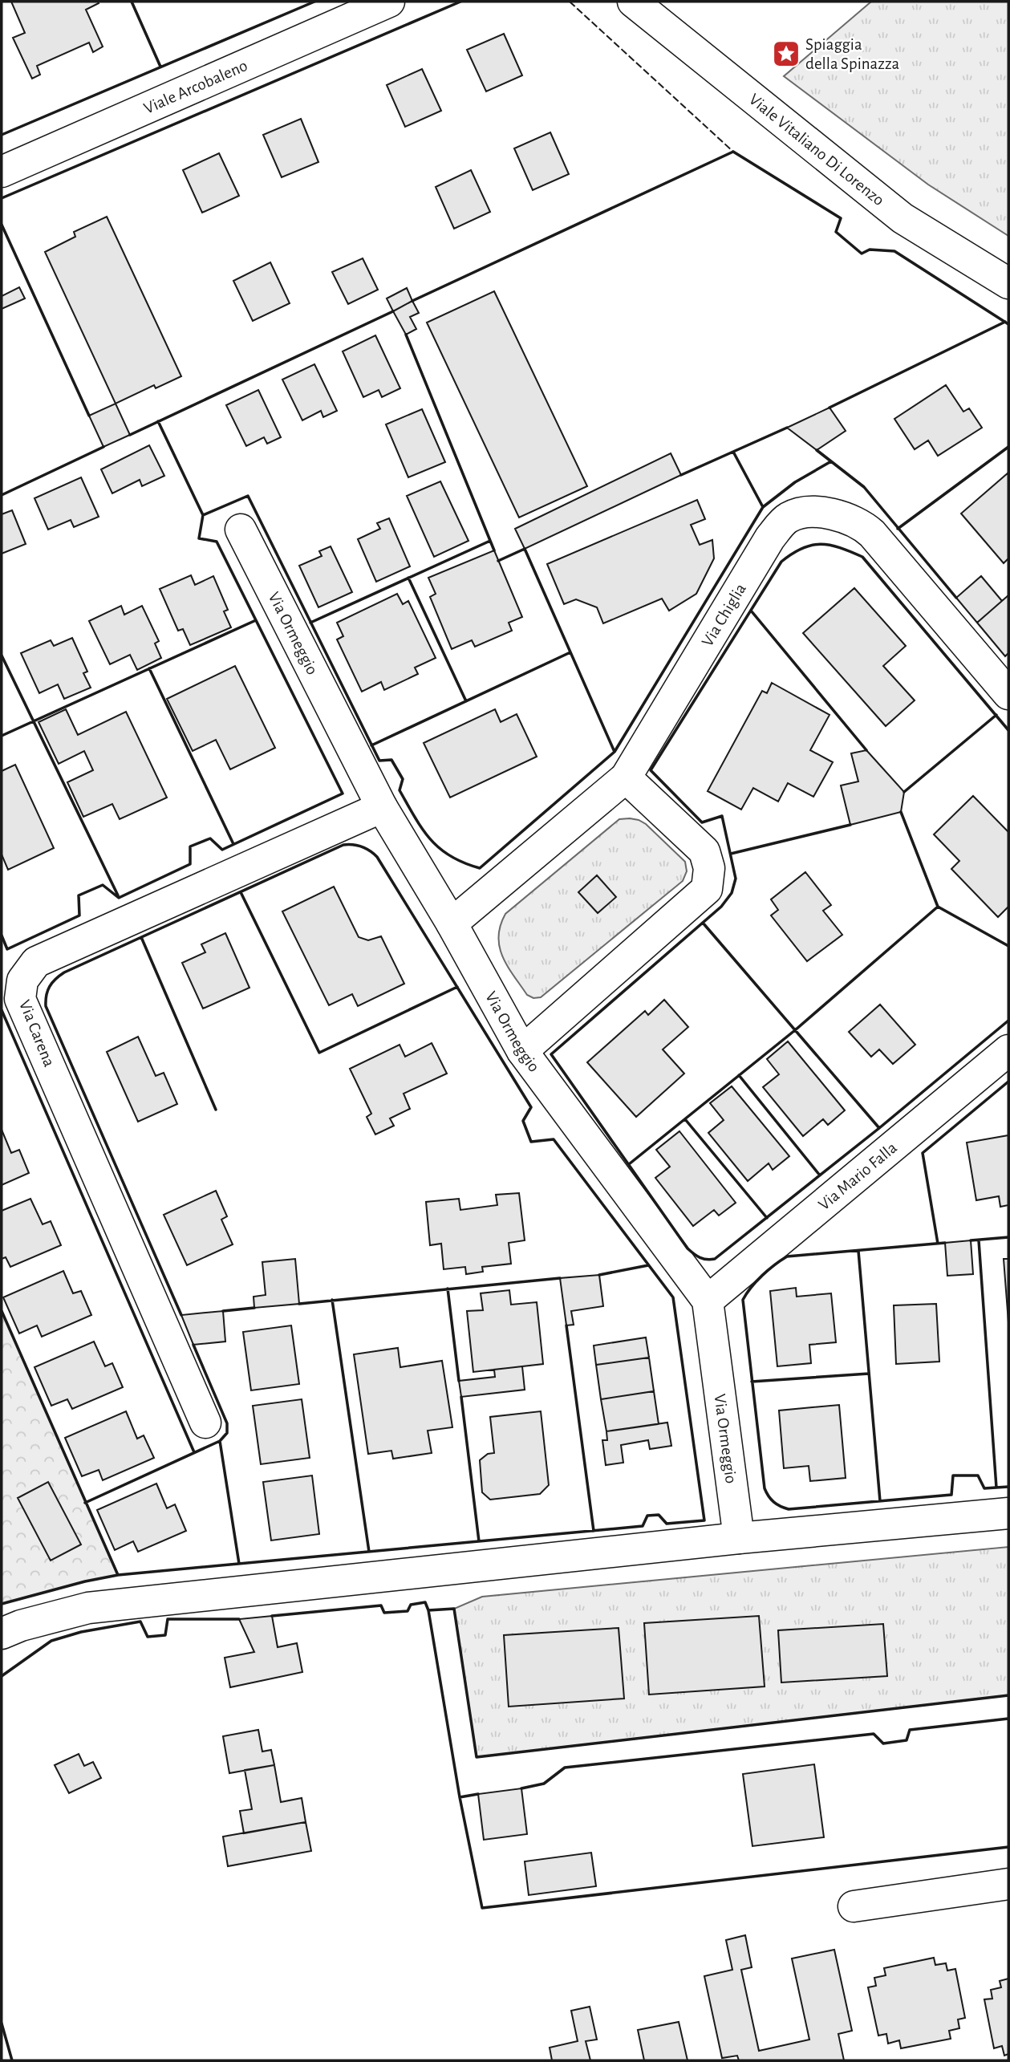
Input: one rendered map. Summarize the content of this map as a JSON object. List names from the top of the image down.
{
  "streets": {
    "street": [
      "Viale Arcobaleno",
      "Viale Vitaliano Di Lorenzo",
      "Via Chiglia",
      "Via Ormeggio",
      "Via Carena",
      "Via Mario Falla"
    ]
  },
  "crossings": [
    ["Via Chiglia", "Via Ormeggio"],
    ["Via Ormeggio", "Via Carena"],
    ["Via Ormeggio", "Via Mario Falla"]
  ],
  "places": {
    "place": ["Spiaggia della Spinazza"]
  }
}
